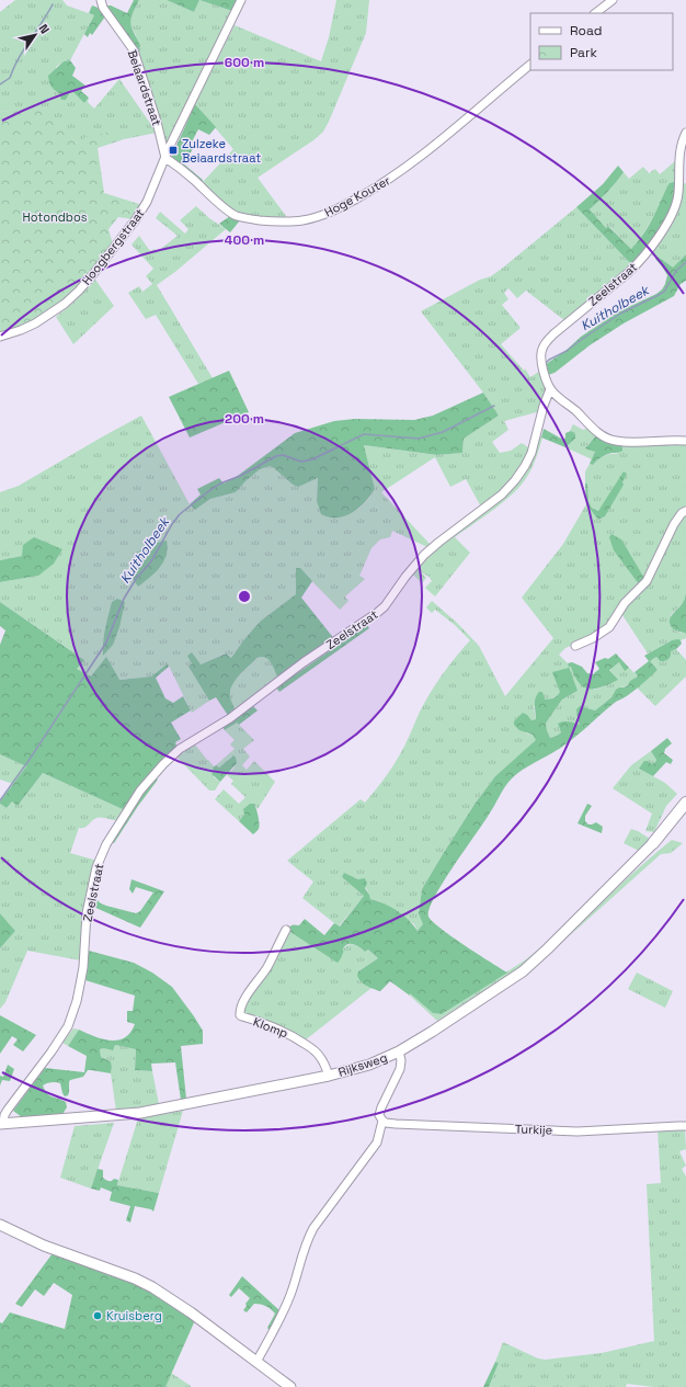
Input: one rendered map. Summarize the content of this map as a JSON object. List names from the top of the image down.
{
  "streets": {
    "highway": ["Rijksweg"],
    "street": [
      "Beiaardstraat",
      "Hoge Kouter",
      "Hoogbergstraat",
      "Zeelstraat",
      "Klomp",
      "Turkije"
    ]
  },
  "crossings": [
    ["Beiaardstraat", "Hoge Kouter"],
    ["Beiaardstraat", "Hoogbergstraat"],
    ["Hoge Kouter", "Hoogbergstraat"],
    ["Zeelstraat", "Rijksweg"],
    ["Klomp", "Rijksweg"]
  ],
  "water": ["Kuitholbeek"],
  "parks": ["Hotondbos"],
  "places": {
    "transit": ["Zulzeke Beiaardstraat"],
    "other": ["Kruisberg"]
  },
  "legend": ["Road", "Park"],
  "north": "top right",
  "rings": ["600 m", "400 m", "200 m"]
}
